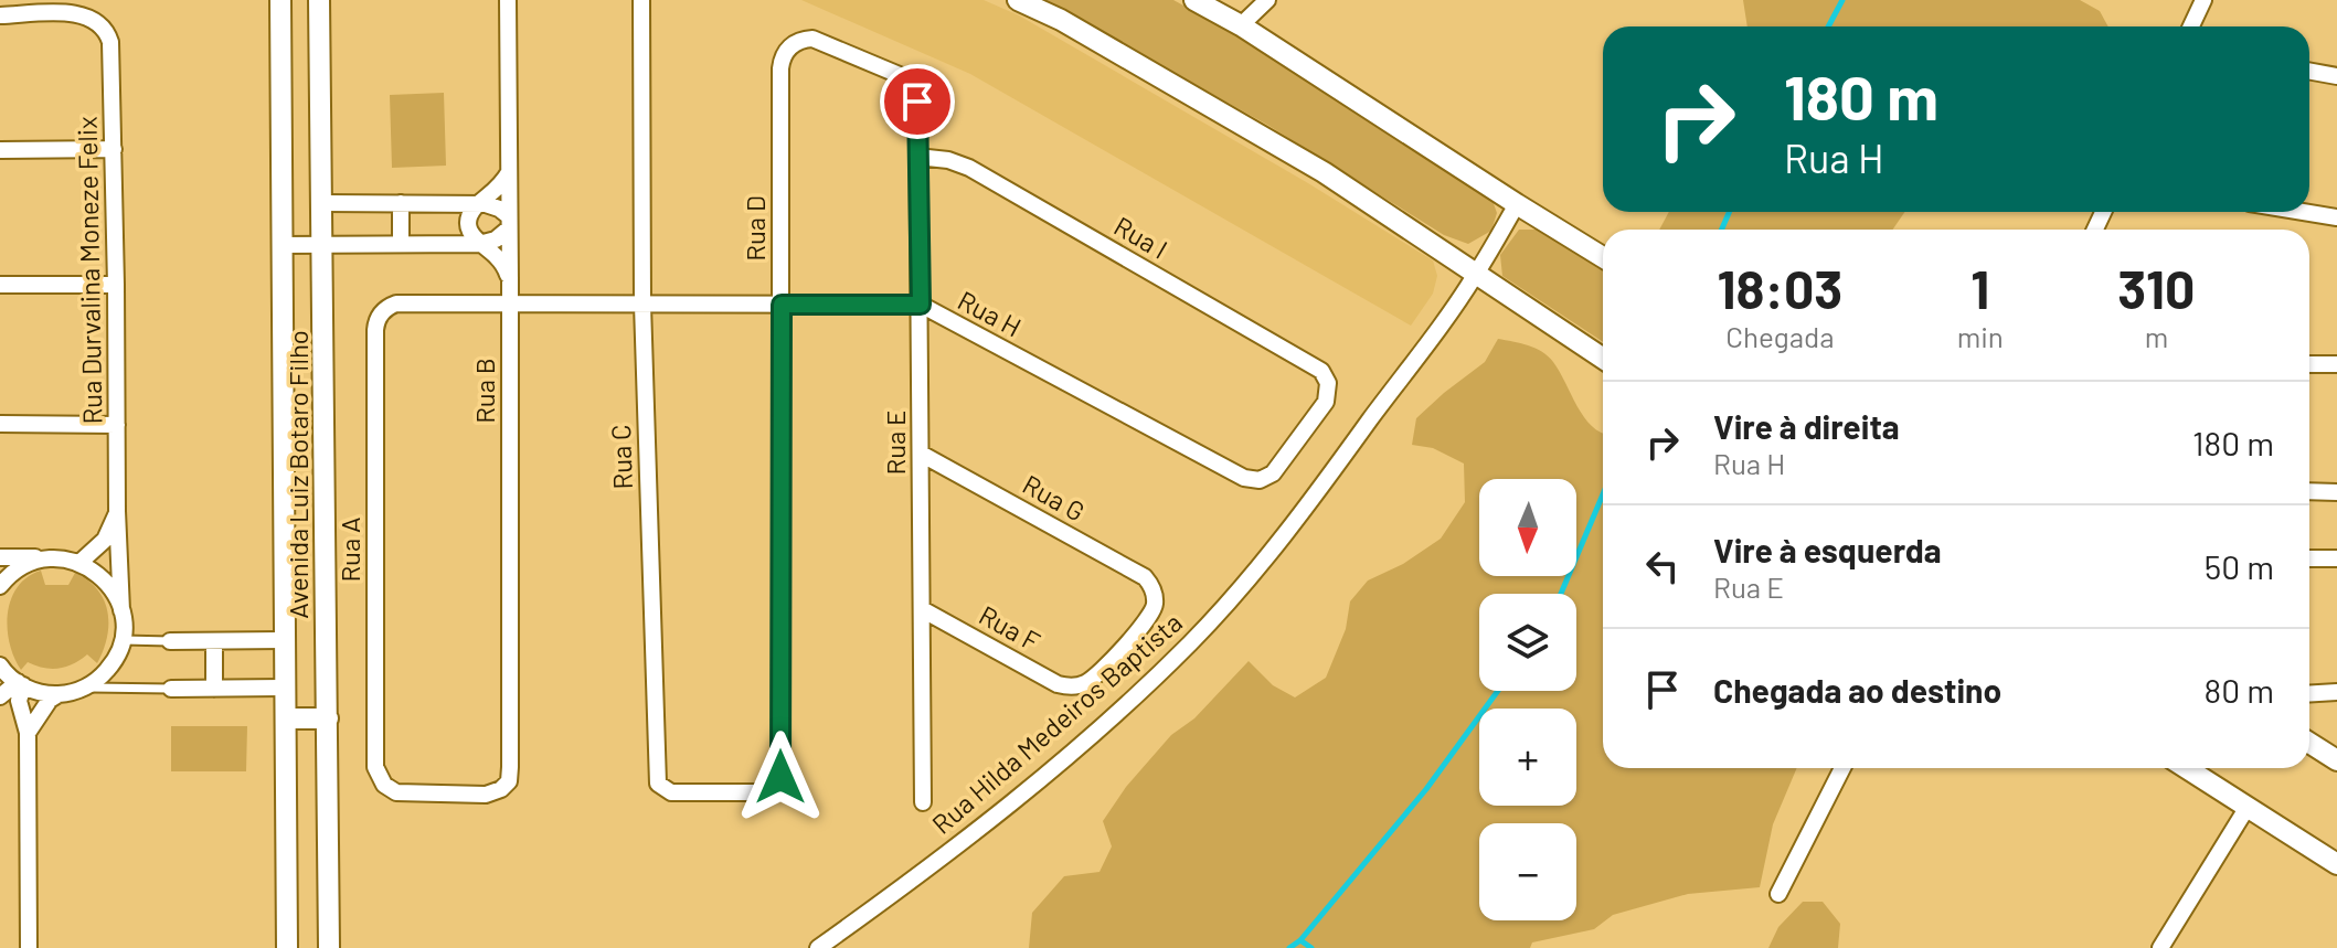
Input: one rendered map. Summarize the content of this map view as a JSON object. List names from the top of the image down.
{
  "streets": {
    "street": [
      "Rua D",
      "Rua I",
      "Rua Durvalina Moneze Felix",
      "Rua H",
      "Rua B",
      "Rua E",
      "Rua C",
      "Avenida Luiz Botaro Filho",
      "Rua G",
      "Rua A",
      "Rua F",
      "Rua Hilda Medeiros Baptista"
    ]
  },
  "crossings": [
    ["Rua D", "Rua H"],
    ["Rua D", "Rua E"],
    ["Rua D", "Rua C"],
    ["Rua I", "Rua H"],
    ["Rua I", "Rua E"],
    ["Rua H", "Rua B"],
    ["Rua H", "Rua E"],
    ["Rua H", "Rua C"],
    ["Rua H", "Rua A"],
    ["Rua B", "Rua A"],
    ["Rua E", "Rua G"],
    ["Rua E", "Rua F"],
    ["Rua G", "Rua F"]
  ],
  "north": "bottom",
  "page": {
    "turn": ["180 m", "Rua H"],
    "eta": [
      "18:03",
      "Chegada",
      "1",
      "min",
      "310",
      "m"
    ],
    "list": [
      {
        "name": "Vire à direita",
        "note": "Rua H",
        "value": "180 m"
      },
      {
        "name": "Vire à esquerda",
        "note": "Rua E",
        "value": "50 m"
      },
      {
        "name": "Chegada ao destino",
        "value": "80 m"
      }
    ],
    "map_buttons": ["+", "−"]
  }
}
